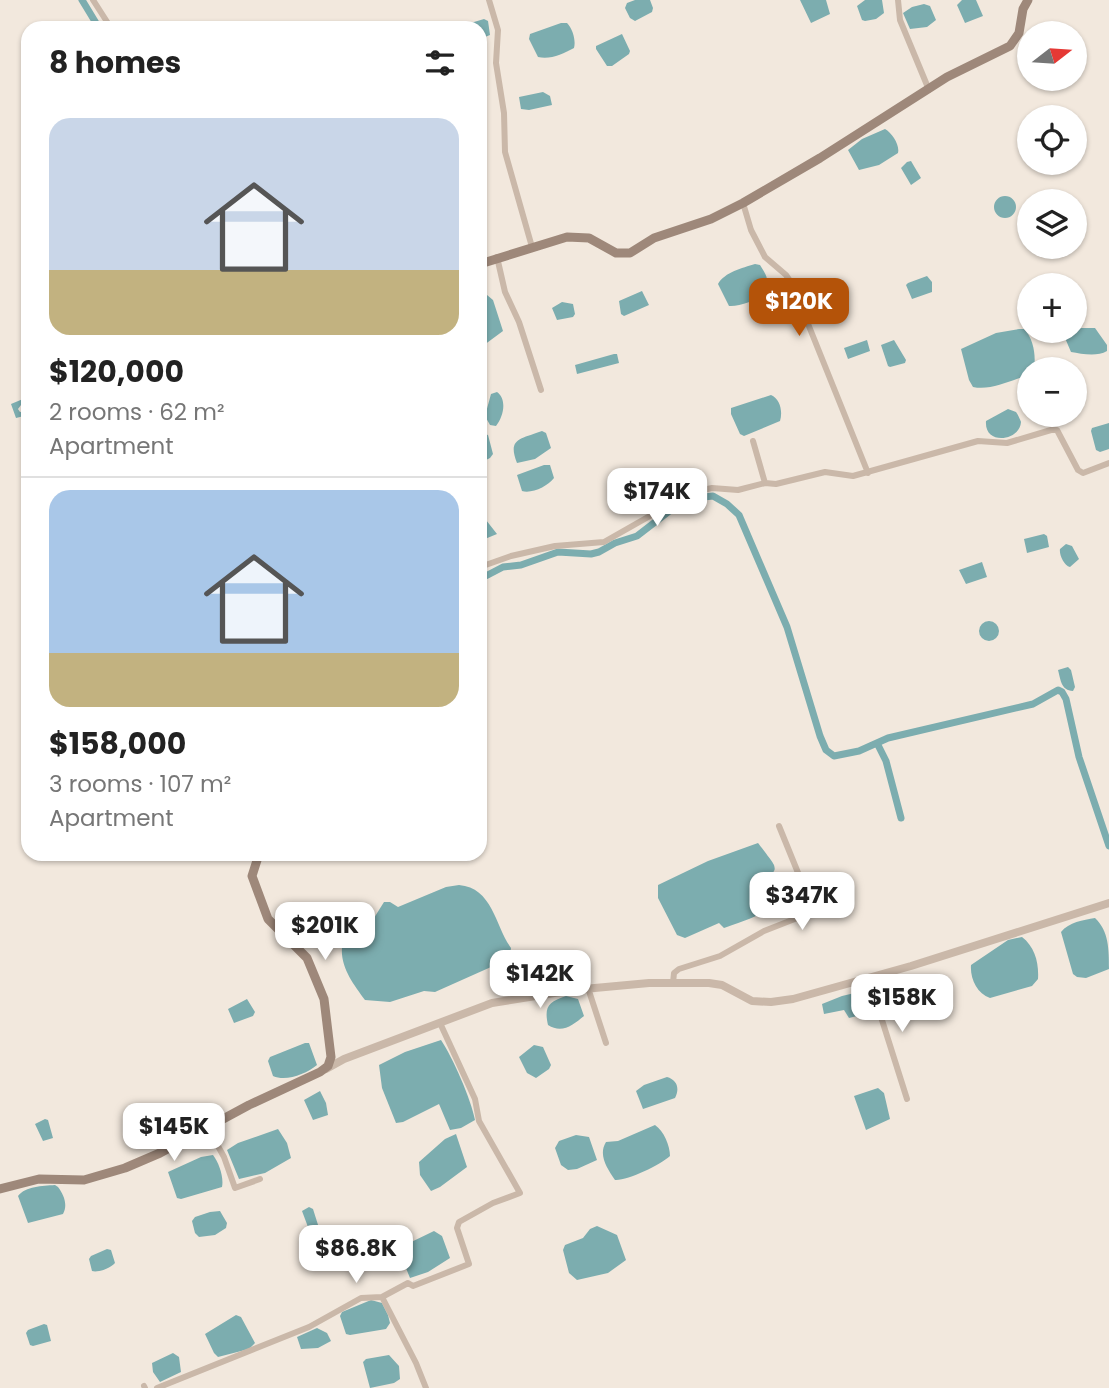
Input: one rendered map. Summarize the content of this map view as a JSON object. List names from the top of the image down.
{
  "north": "right",
  "page": {
    "map_buttons": ["+", "−"],
    "heading": "8 homes",
    "list": [
      {
        "name": "$120,000",
        "note": "2 rooms · 62 m² · Apartment"
      },
      {
        "name": "$158,000",
        "note": "3 rooms · 107 m² · Apartment"
      }
    ],
    "price": [
      "$120K",
      "$174K",
      "$347K",
      "$201K",
      "$142K",
      "$158K",
      "$145K",
      "$86.8K"
    ]
  }
}
